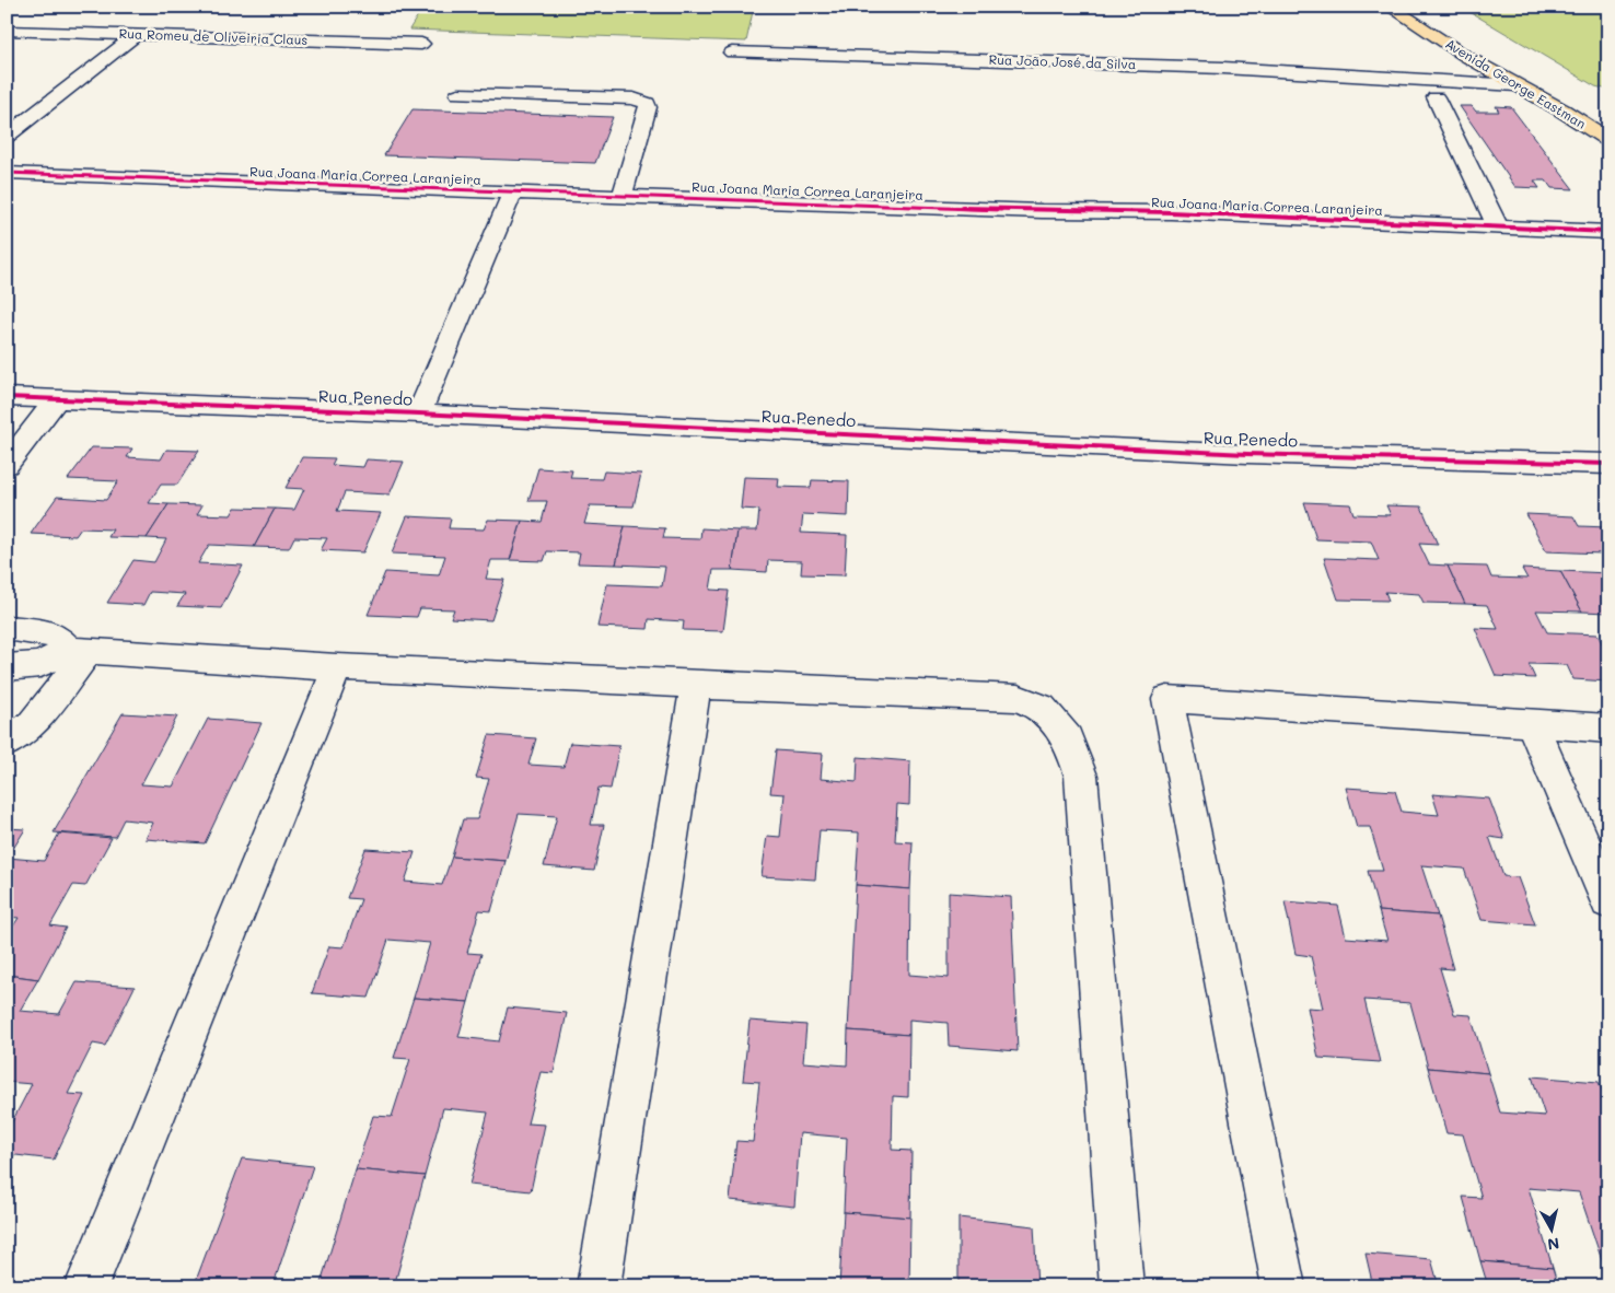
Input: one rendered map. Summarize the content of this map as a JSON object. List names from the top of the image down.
{
  "streets": {
    "main road": ["Avenida George Eastman"],
    "street": [
      "Rua Romeu de Oliveiria Claus",
      "Rua João José da Silva",
      "Rua Joana Maria Correa Laranjeira",
      "Rua Penedo"
    ]
  },
  "crossings": [
    ["Rua João José da Silva", "Avenida George Eastman"]
  ],
  "north": "bottom"
}
